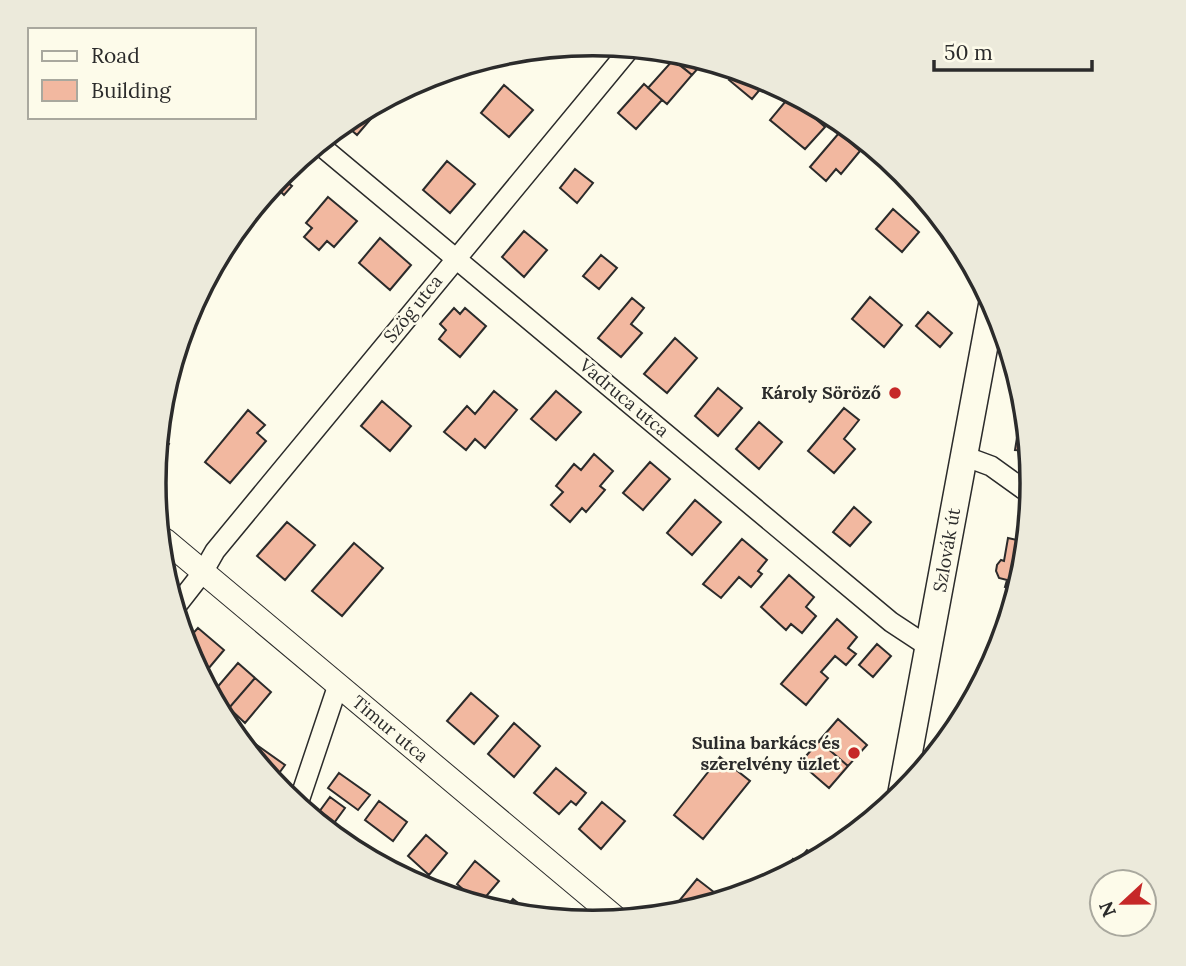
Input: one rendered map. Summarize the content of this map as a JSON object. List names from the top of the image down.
{
  "streets": {
    "main road": ["Szlovák út"],
    "street": ["Szög utca", "Vadruca utca", "Timur utca"]
  },
  "crossings": [
    ["Szög utca", "Vadruca utca"],
    ["Szög utca", "Timur utca"],
    ["Vadruca utca", "Szlovák út"]
  ],
  "places": ["Károly Söröző", "Sulina barkács és szerelvény üzlet"],
  "legend": ["Road", "Building"],
  "scale_bar": "50 m",
  "north": "left"
}
